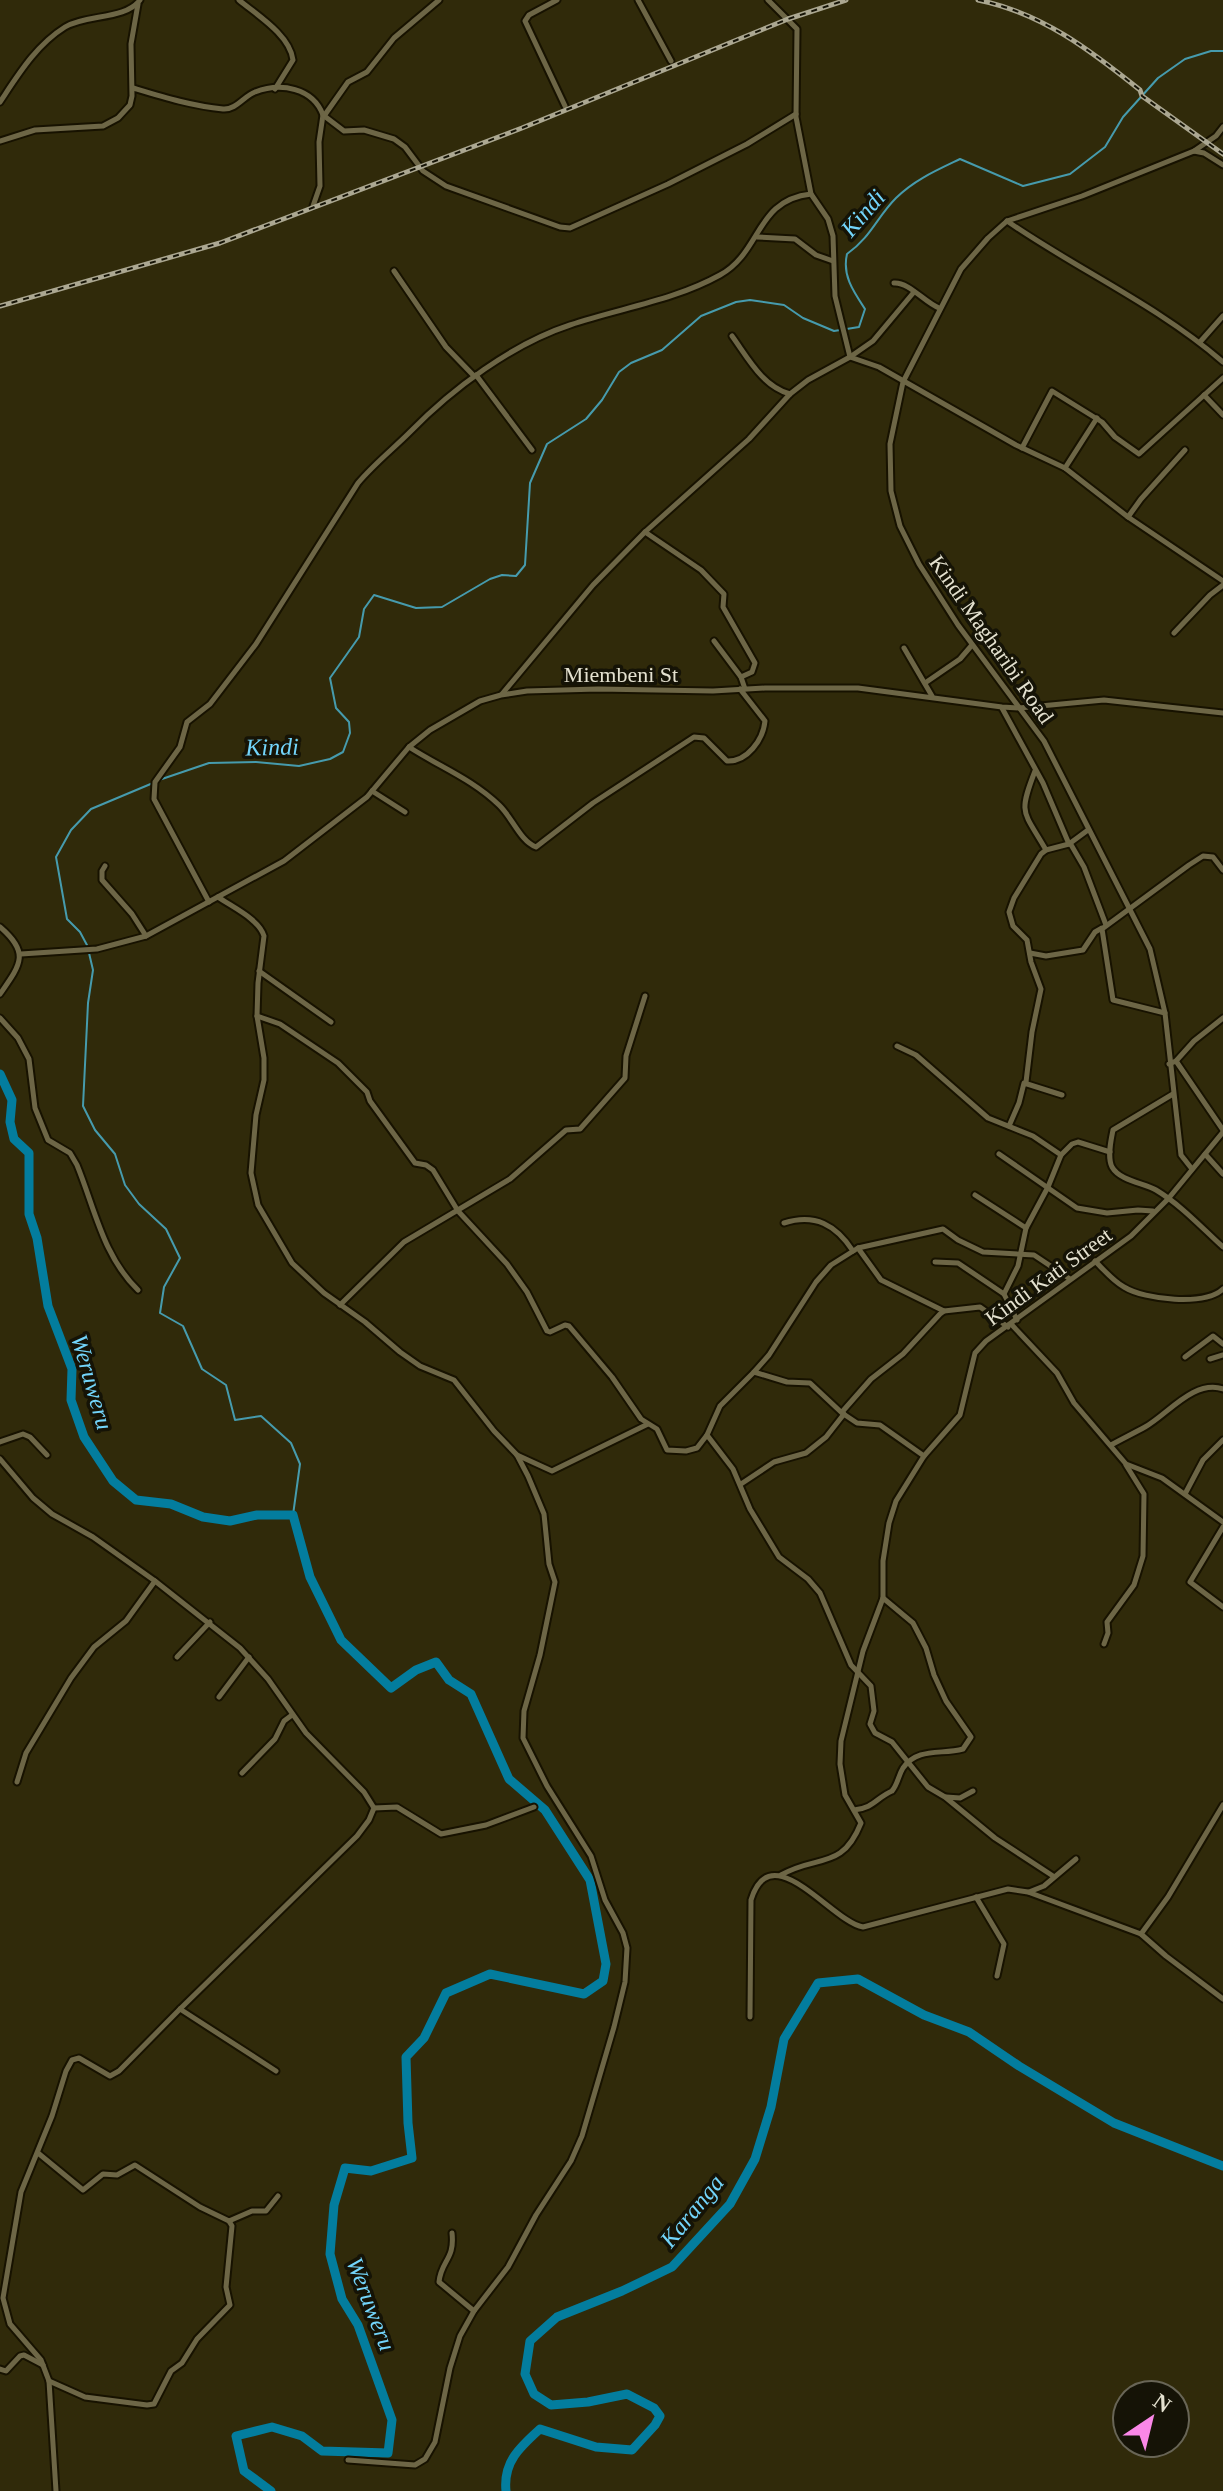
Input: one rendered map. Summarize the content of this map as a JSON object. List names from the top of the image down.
{
  "streets": {
    "street": ["Kindi Magharibi Road", "Miembeni St", "Kindi Kati Street"]
  },
  "crossings": [
    ["Kindi Magharibi Road", "Miembeni St"],
    ["Kindi Magharibi Road", "Kindi Kati Street"]
  ],
  "water": ["Kindi", "Weruweru", "Karanga"],
  "north": "top right"
}
